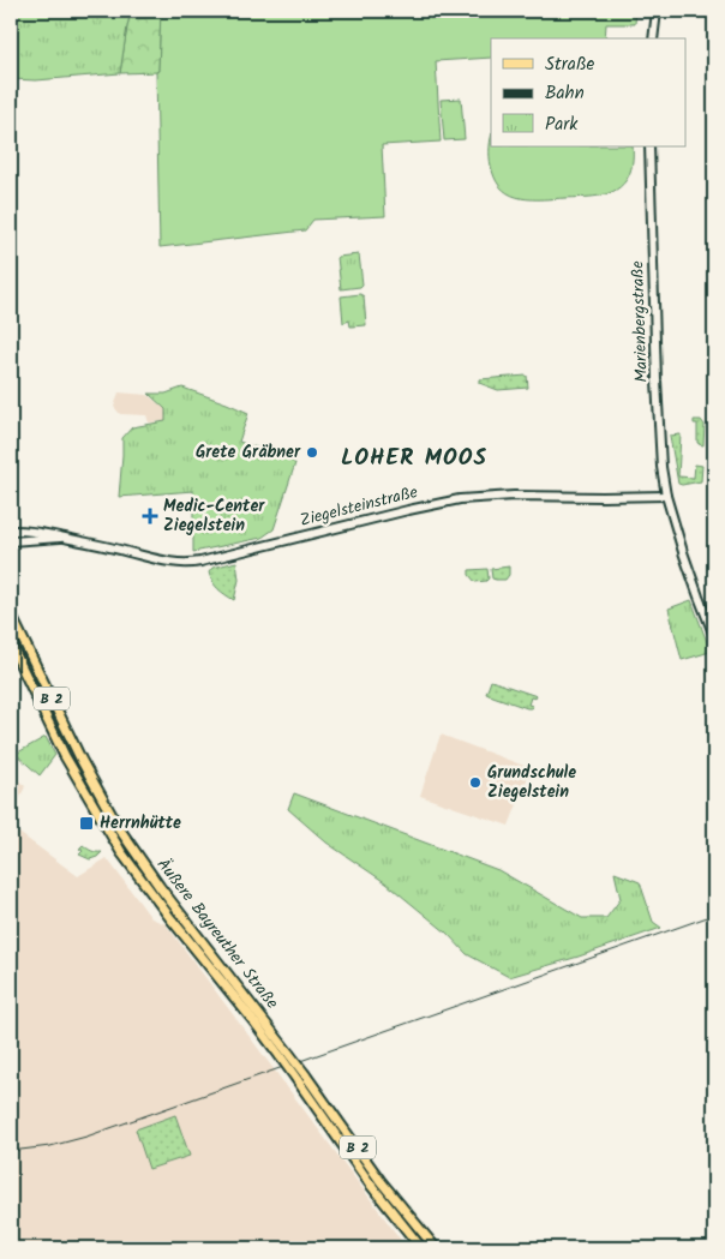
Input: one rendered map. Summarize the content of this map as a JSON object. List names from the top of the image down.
{
  "streets": {
    "main road": [
      "Marienbergstraße",
      "Ziegelsteinstraße",
      "B 2",
      "Äußere Bayreuther Straße"
    ]
  },
  "crossings": [
    ["Marienbergstraße", "Ziegelsteinstraße"]
  ],
  "districts": ["LOHER MOOS"],
  "places": {
    "other": ["Grete Gräbner", "Grundschule Ziegelstein"],
    "health": ["Medic-Center Ziegelstein"],
    "transit": ["Herrnhütte"]
  },
  "legend": ["Straße", "Bahn", "Park"]
}
